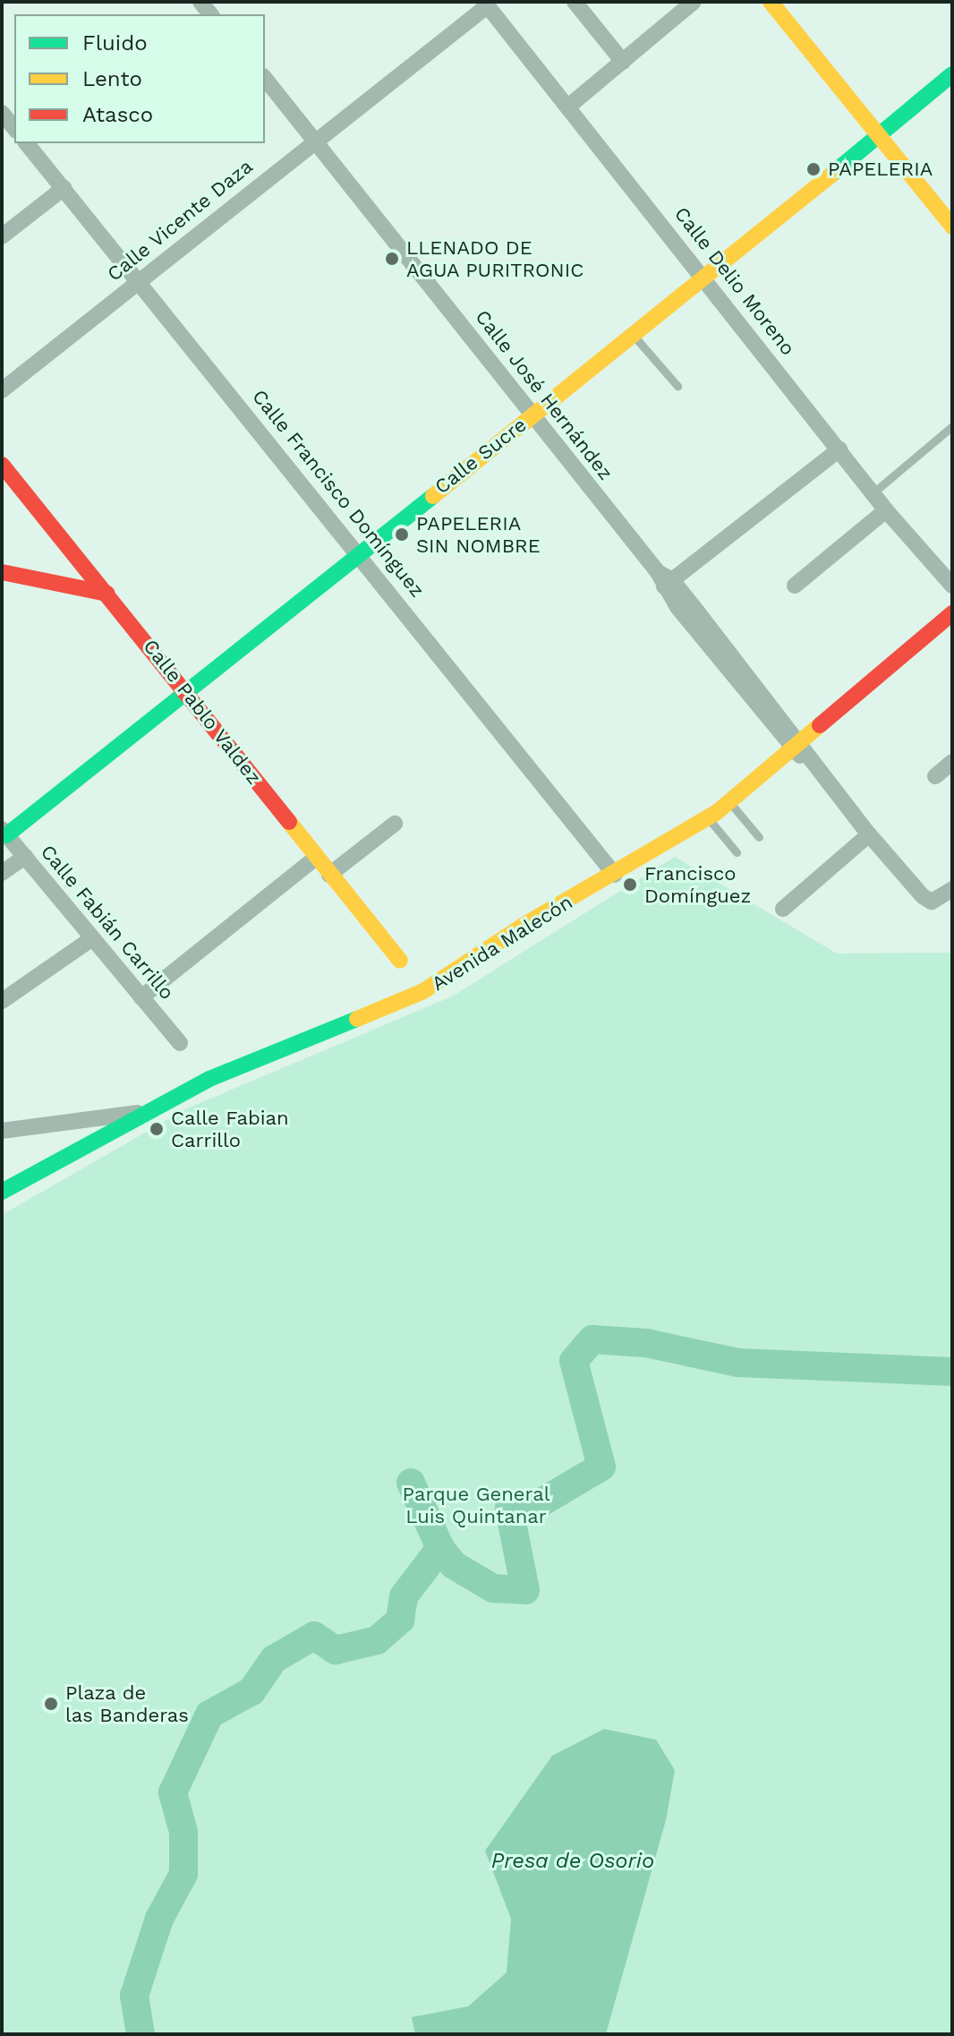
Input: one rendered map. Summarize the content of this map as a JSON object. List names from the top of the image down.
{
  "streets": {
    "street": [
      "Calle Vicente Daza",
      "Calle Delio Moreno",
      "Calle José Hernández",
      "Calle Sucre",
      "Calle Francisco Domínguez",
      "Calle Pablo Valdez",
      "Calle Fabián Carrillo",
      "Avenida Malecón"
    ]
  },
  "crossings": [
    ["Calle Vicente Daza", "Calle Delio Moreno"],
    ["Calle Vicente Daza", "Calle José Hernández"],
    ["Calle Vicente Daza", "Calle Francisco Domínguez"],
    ["Calle Delio Moreno", "Calle Sucre"],
    ["Calle José Hernández", "Calle Sucre"],
    ["Calle José Hernández", "Avenida Malecón"],
    ["Calle Sucre", "Calle Francisco Domínguez"],
    ["Calle Sucre", "Calle Pablo Valdez"],
    ["Calle Sucre", "Calle Fabián Carrillo"],
    ["Calle Francisco Domínguez", "Avenida Malecón"]
  ],
  "water": ["Presa de Osorio"],
  "parks": ["Parque General Luis Quintanar"],
  "places": [
    "PAPELERIA",
    "LLENADO DE AGUA PURITRONIC",
    "PAPELERIA SIN NOMBRE",
    "Francisco Domínguez",
    "Calle Fabian Carrillo",
    "Plaza de las Banderas"
  ],
  "legend": ["Fluido", "Lento", "Atasco"]
}
